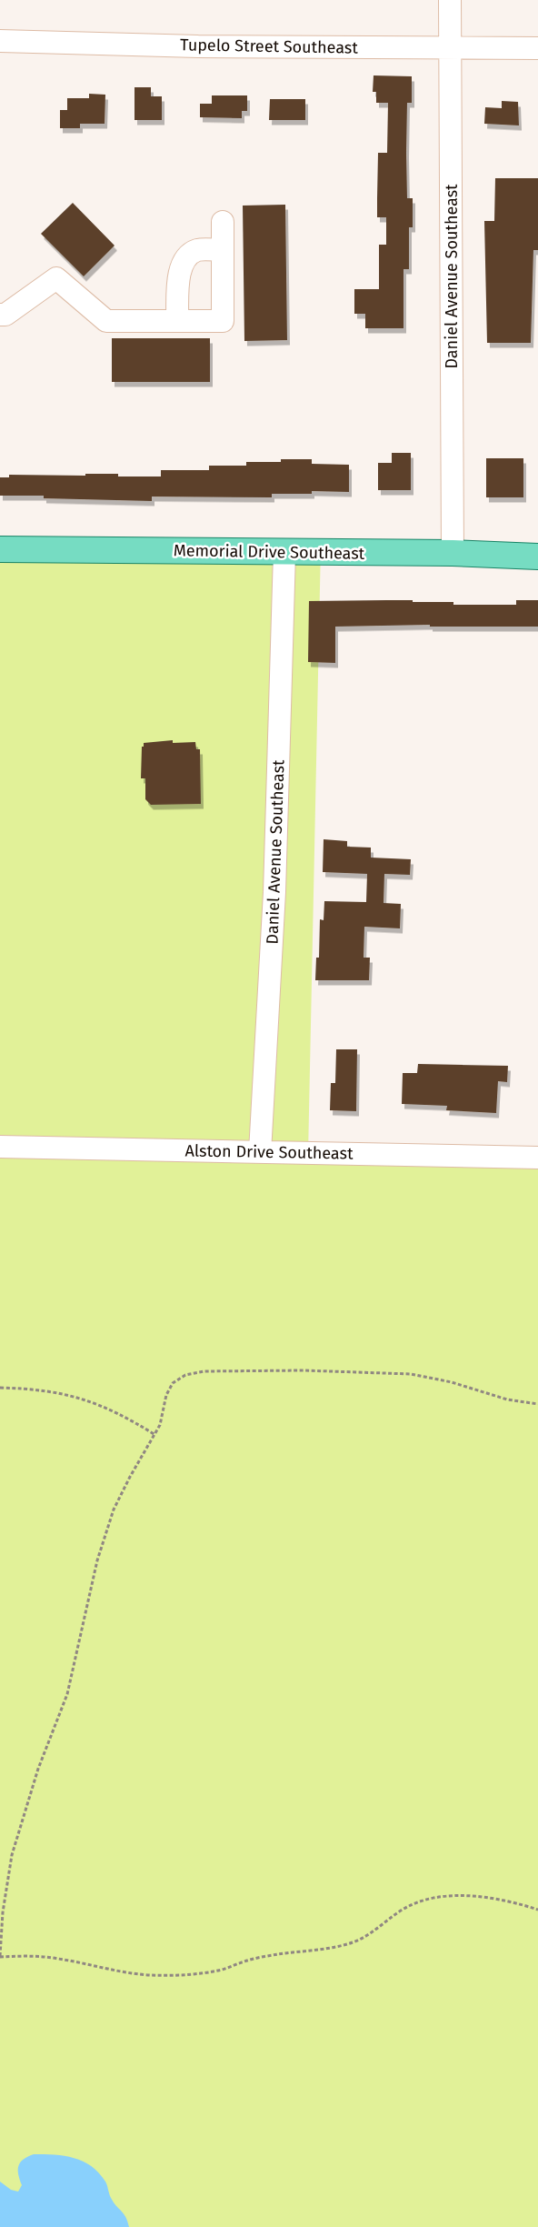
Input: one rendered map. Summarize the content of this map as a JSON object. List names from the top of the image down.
{
  "streets": {
    "main road": ["Memorial Drive Southeast"],
    "street": ["Tupelo Street Southeast", "Daniel Avenue Southeast", "Alston Drive Southeast"]
  },
  "crossings": [
    ["Tupelo Street Southeast", "Daniel Avenue Southeast"],
    ["Daniel Avenue Southeast", "Memorial Drive Southeast"],
    ["Daniel Avenue Southeast", "Alston Drive Southeast"]
  ]
}
